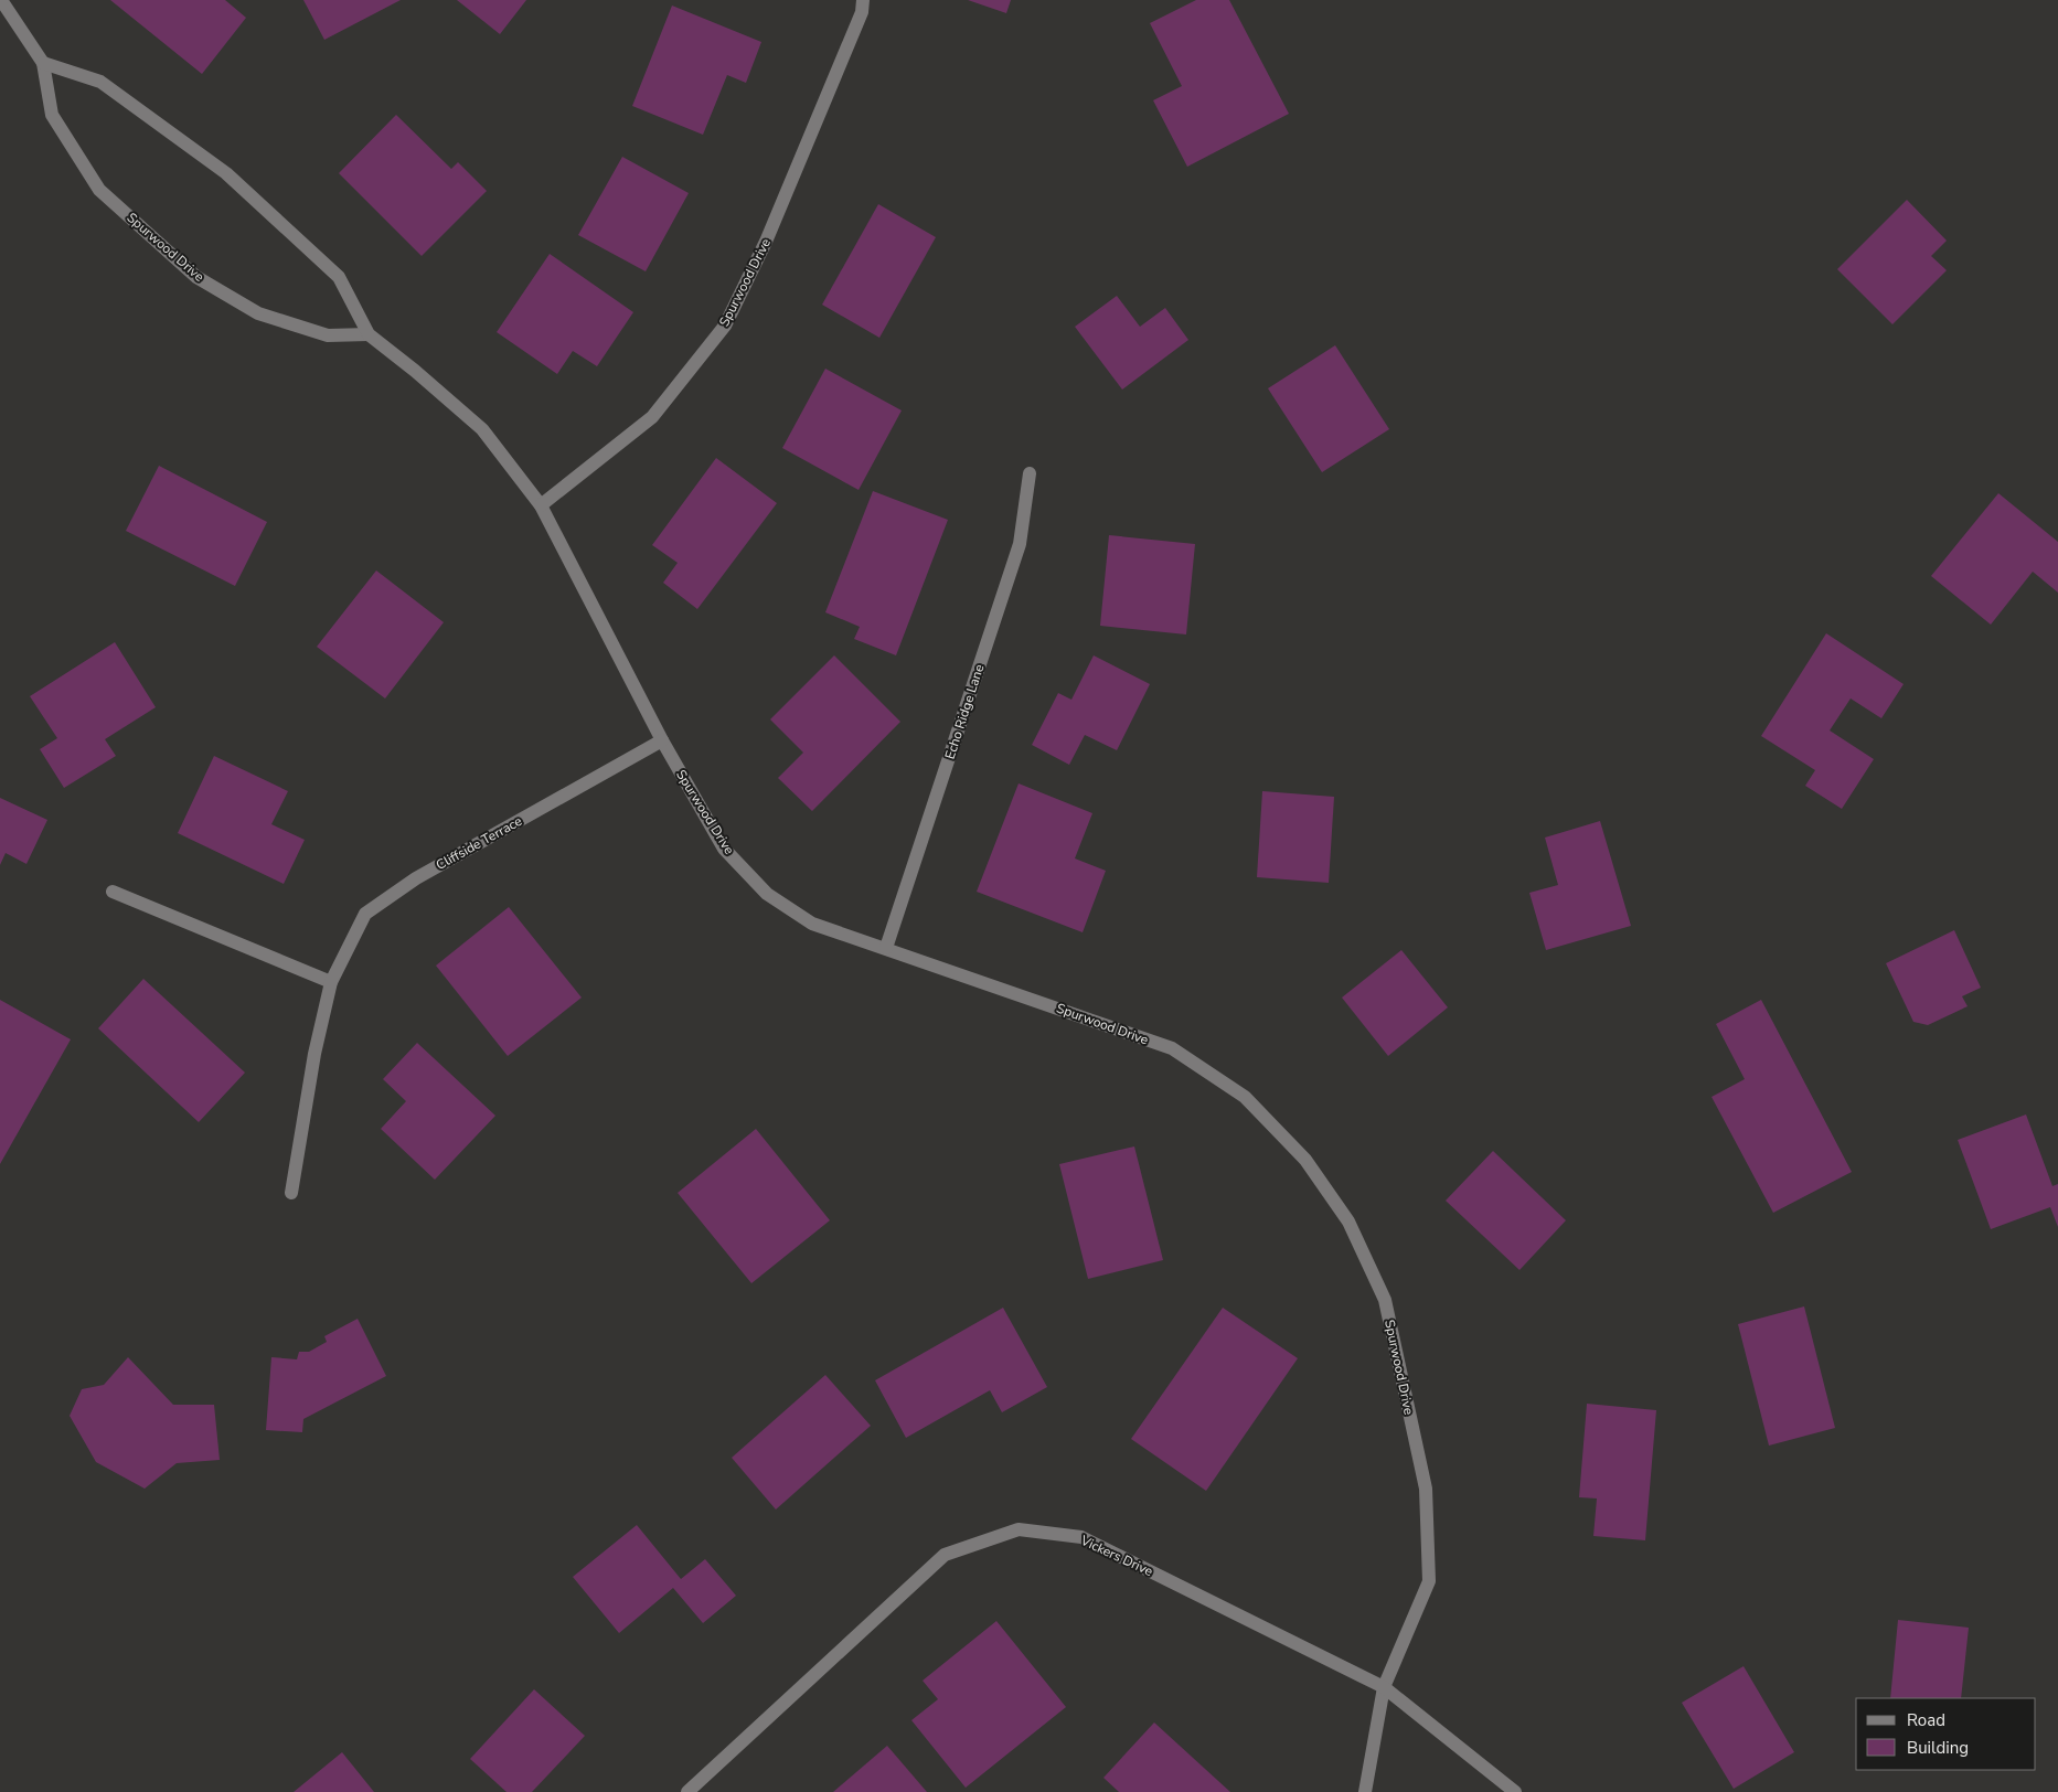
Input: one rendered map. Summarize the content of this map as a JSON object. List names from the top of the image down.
{
  "streets": {
    "street": [
      "Spurwood Drive",
      "Echo Ridge Lane",
      "Cliffside Terrace",
      "Vickers Drive"
    ]
  },
  "crossings": [
    ["Spurwood Drive", "Echo Ridge Lane"],
    ["Spurwood Drive", "Cliffside Terrace"],
    ["Spurwood Drive", "Vickers Drive"]
  ],
  "legend": ["Road", "Building"]
}
